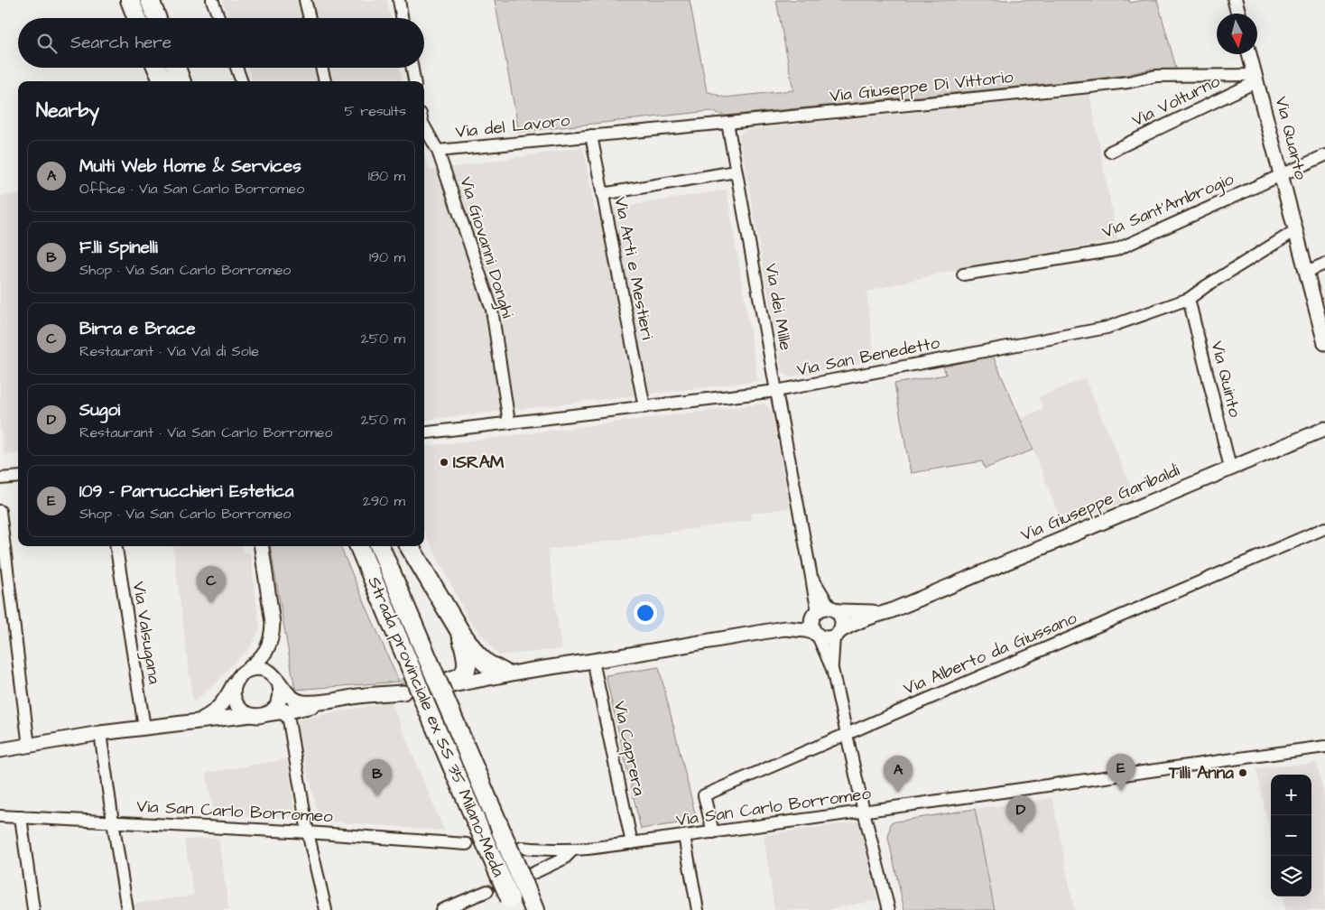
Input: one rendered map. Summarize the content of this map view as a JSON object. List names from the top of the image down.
{
  "streets": {
    "highway": ["Strada provinciale ex SS 35 Milano-Meda"],
    "street": [
      "Via Giuseppe Di Vittorio",
      "Via Volturno",
      "Via del Lavoro",
      "Via Quarto",
      "Via Sant'Ambrogio",
      "Via Giovanni Donghi",
      "Via Arti e Mestieri",
      "Via dei Mille",
      "Via San Benedetto",
      "Via Quinto",
      "Via Giuseppe Garibaldi",
      "Via Valsugana",
      "Via Alberto da Giussano",
      "Via Caprera",
      "Via San Carlo Borromeo"
    ]
  },
  "crossings": [
    ["Via Giuseppe Di Vittorio", "Via Volturno"],
    ["Via Giuseppe Di Vittorio", "Via del Lavoro"],
    ["Via Giuseppe Di Vittorio", "Via Quarto"],
    ["Via Giuseppe Di Vittorio", "Via Arti e Mestieri"],
    ["Via Giuseppe Di Vittorio", "Via dei Mille"],
    ["Via Volturno", "Via Quarto"],
    ["Via del Lavoro", "Via Giovanni Donghi"],
    ["Via del Lavoro", "Via Arti e Mestieri"],
    ["Via Quarto", "Via Sant'Ambrogio"],
    ["Via Quarto", "Via San Benedetto"],
    ["Via Giovanni Donghi", "Via San Benedetto"],
    ["Via Arti e Mestieri", "Via San Benedetto"],
    ["Via dei Mille", "Via San Benedetto"],
    ["Via dei Mille", "Via Giuseppe Garibaldi"],
    ["Via San Benedetto", "Via Quinto"],
    ["Via Quinto", "Via Giuseppe Garibaldi"],
    ["Via Giuseppe Garibaldi", "Strada provinciale ex SS 35 Milano-Meda"],
    ["Via Giuseppe Garibaldi", "Via Caprera"],
    ["Via Alberto da Giussano", "Via San Carlo Borromeo"],
    ["Via Caprera", "Via San Carlo Borromeo"]
  ],
  "places": ["ISRAM", "Tilli Anna"],
  "north": "bottom",
  "page": {
    "search": "Search here",
    "heading": ["Nearby", "5 results"],
    "list": [
      {
        "mark": "A",
        "name": "Multi Web Home & Services",
        "note": "Office · Via San Carlo Borromeo",
        "value": "180 m"
      },
      {
        "mark": "B",
        "name": "F.lli Spinelli",
        "note": "Shop · Via San Carlo Borromeo",
        "value": "190 m"
      },
      {
        "mark": "C",
        "name": "Birra e Brace",
        "note": "Restaurant · Via Val di Sole",
        "value": "250 m"
      },
      {
        "mark": "D",
        "name": "Sugoi",
        "note": "Restaurant · Via San Carlo Borromeo",
        "value": "250 m"
      },
      {
        "mark": "E",
        "name": "109 - Parrucchieri Estetica",
        "note": "Shop · Via San Carlo Borromeo",
        "value": "290 m"
      }
    ],
    "pins": [
      "C",
      "E",
      "A",
      "B",
      "D"
    ],
    "map_buttons": ["+", "−"]
  }
}
